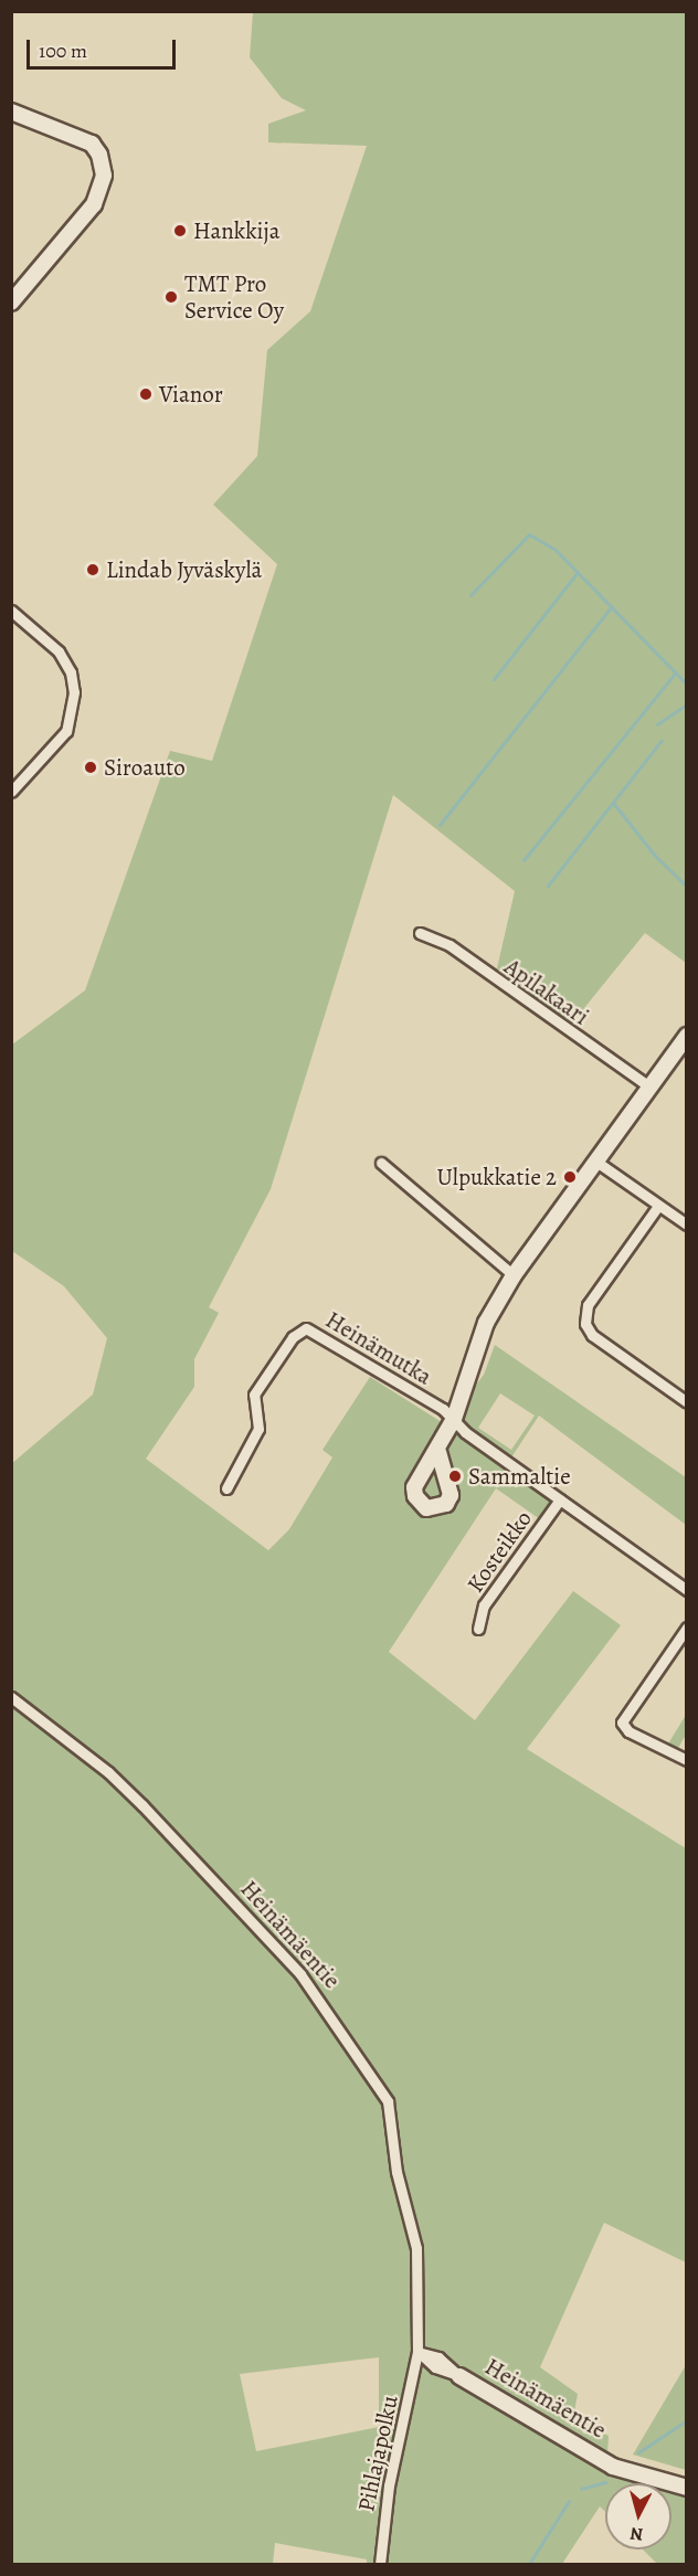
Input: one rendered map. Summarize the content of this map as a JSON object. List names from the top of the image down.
{
  "streets": {
    "street": [
      "Apilakaari",
      "Heinämutka",
      "Kosteikko",
      "Heinämäentie",
      "Pihlajapolku"
    ]
  },
  "crossings": [
    ["Heinämäentie", "Pihlajapolku"]
  ],
  "places": [
    "Hankkija",
    "TMT Pro Service Oy",
    "Vianor",
    "Lindab Jyväskylä",
    "Siroauto",
    "Ulpukkatie 2",
    "Sammaltie"
  ],
  "scale_bar": "100 m",
  "north": "bottom"
}
